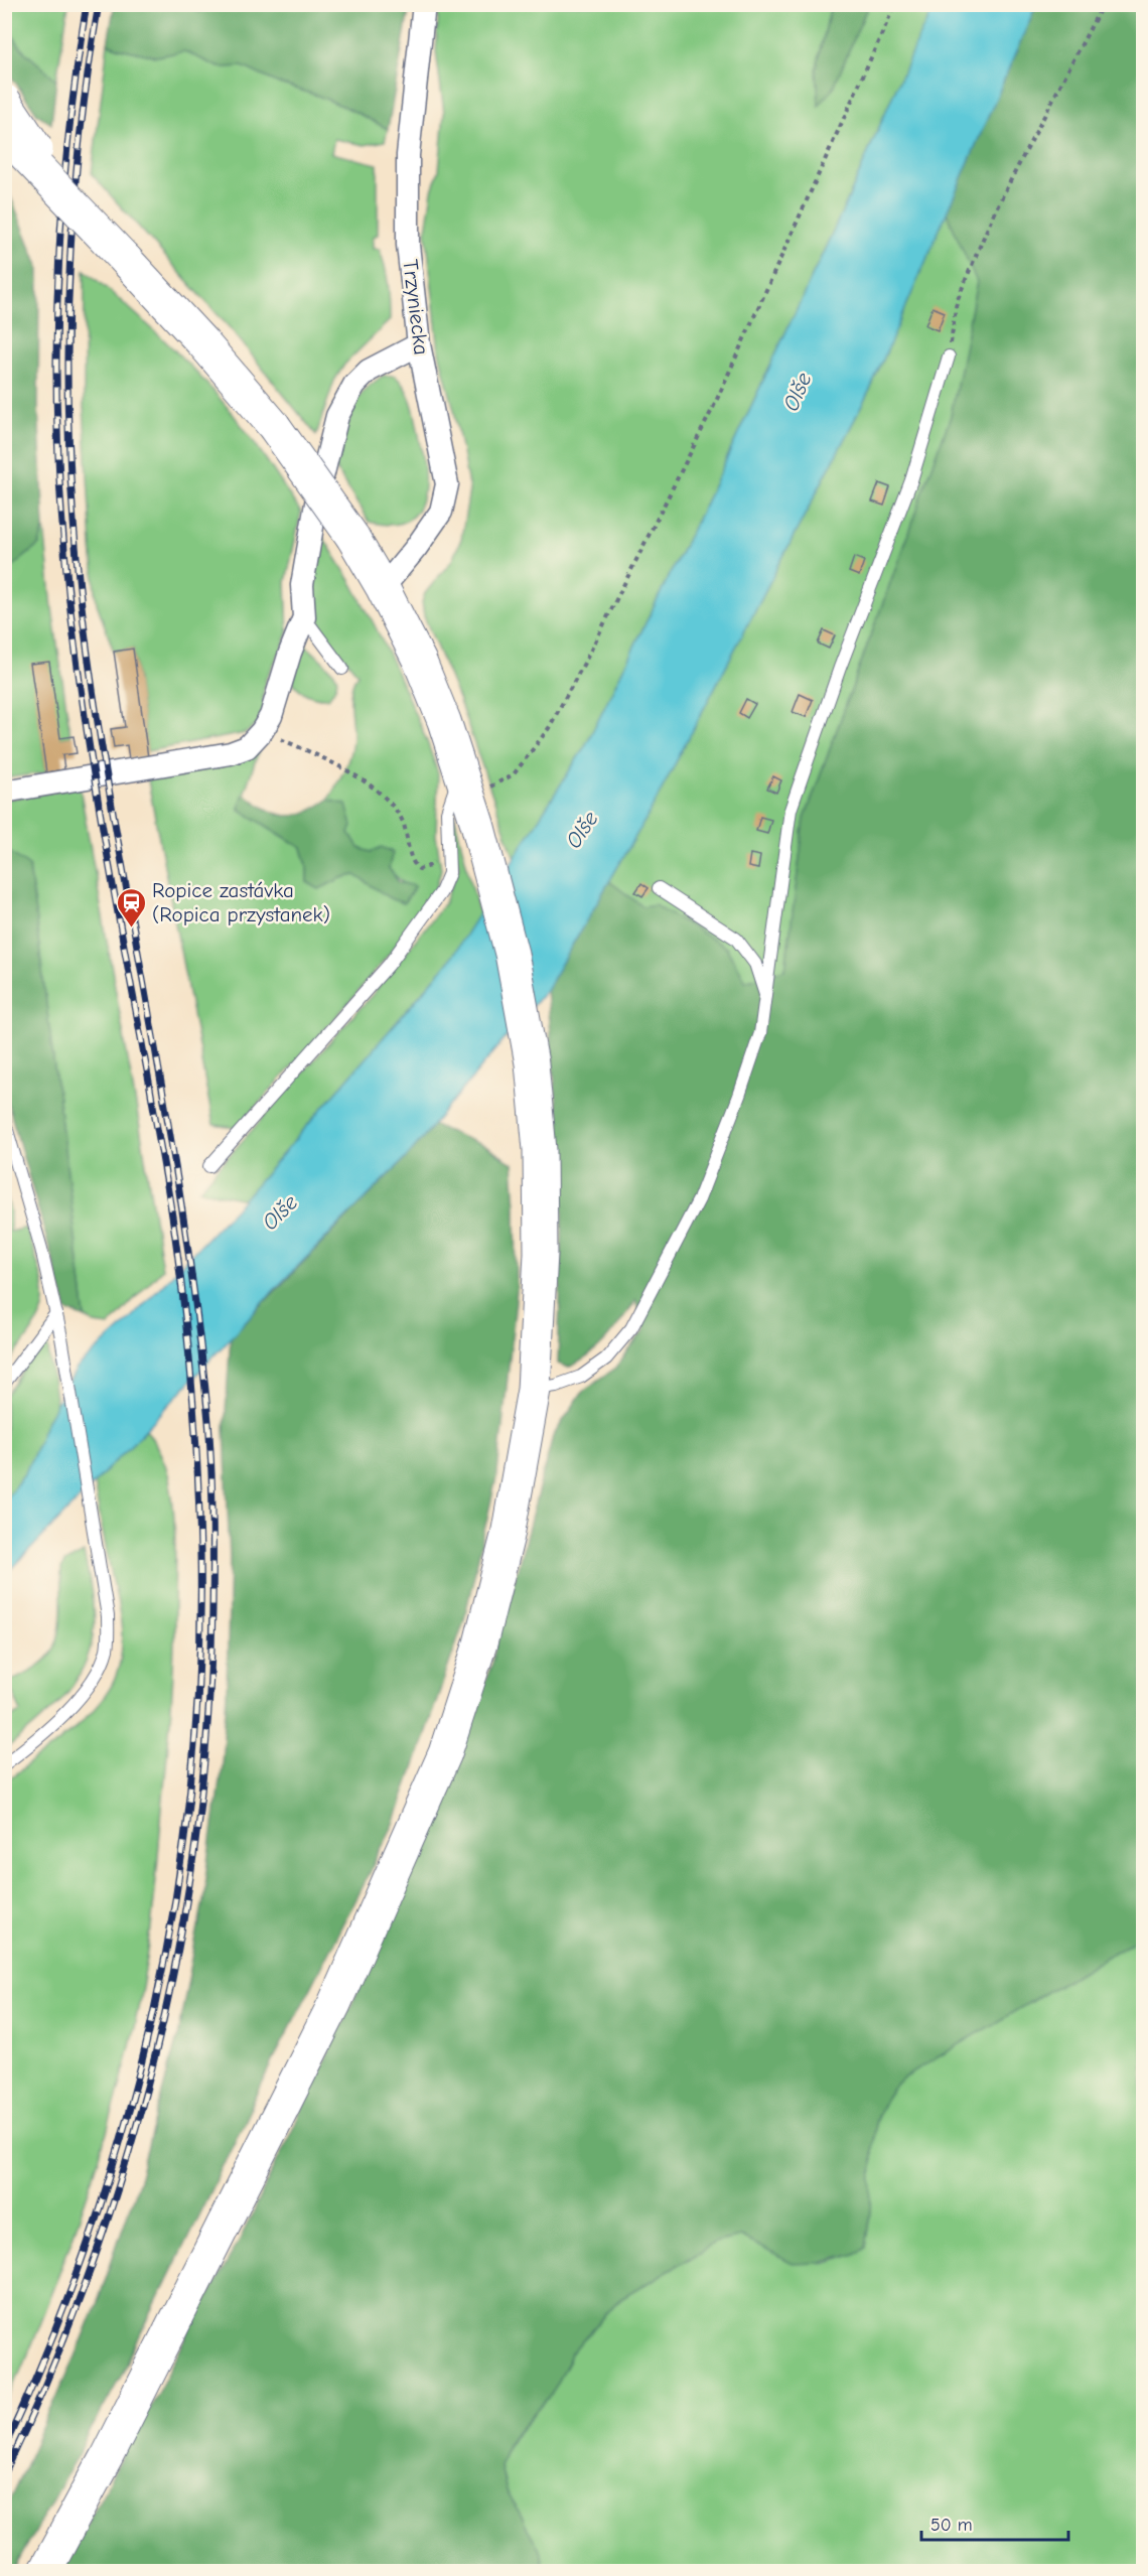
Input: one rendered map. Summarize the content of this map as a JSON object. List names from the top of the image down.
{
  "streets": {
    "street": ["Trzyniecka"]
  },
  "water": ["Olše"],
  "places": {
    "station": ["Ropice zastávka (Ropica przystanek)"]
  },
  "scale_bar": "50 m"
}
